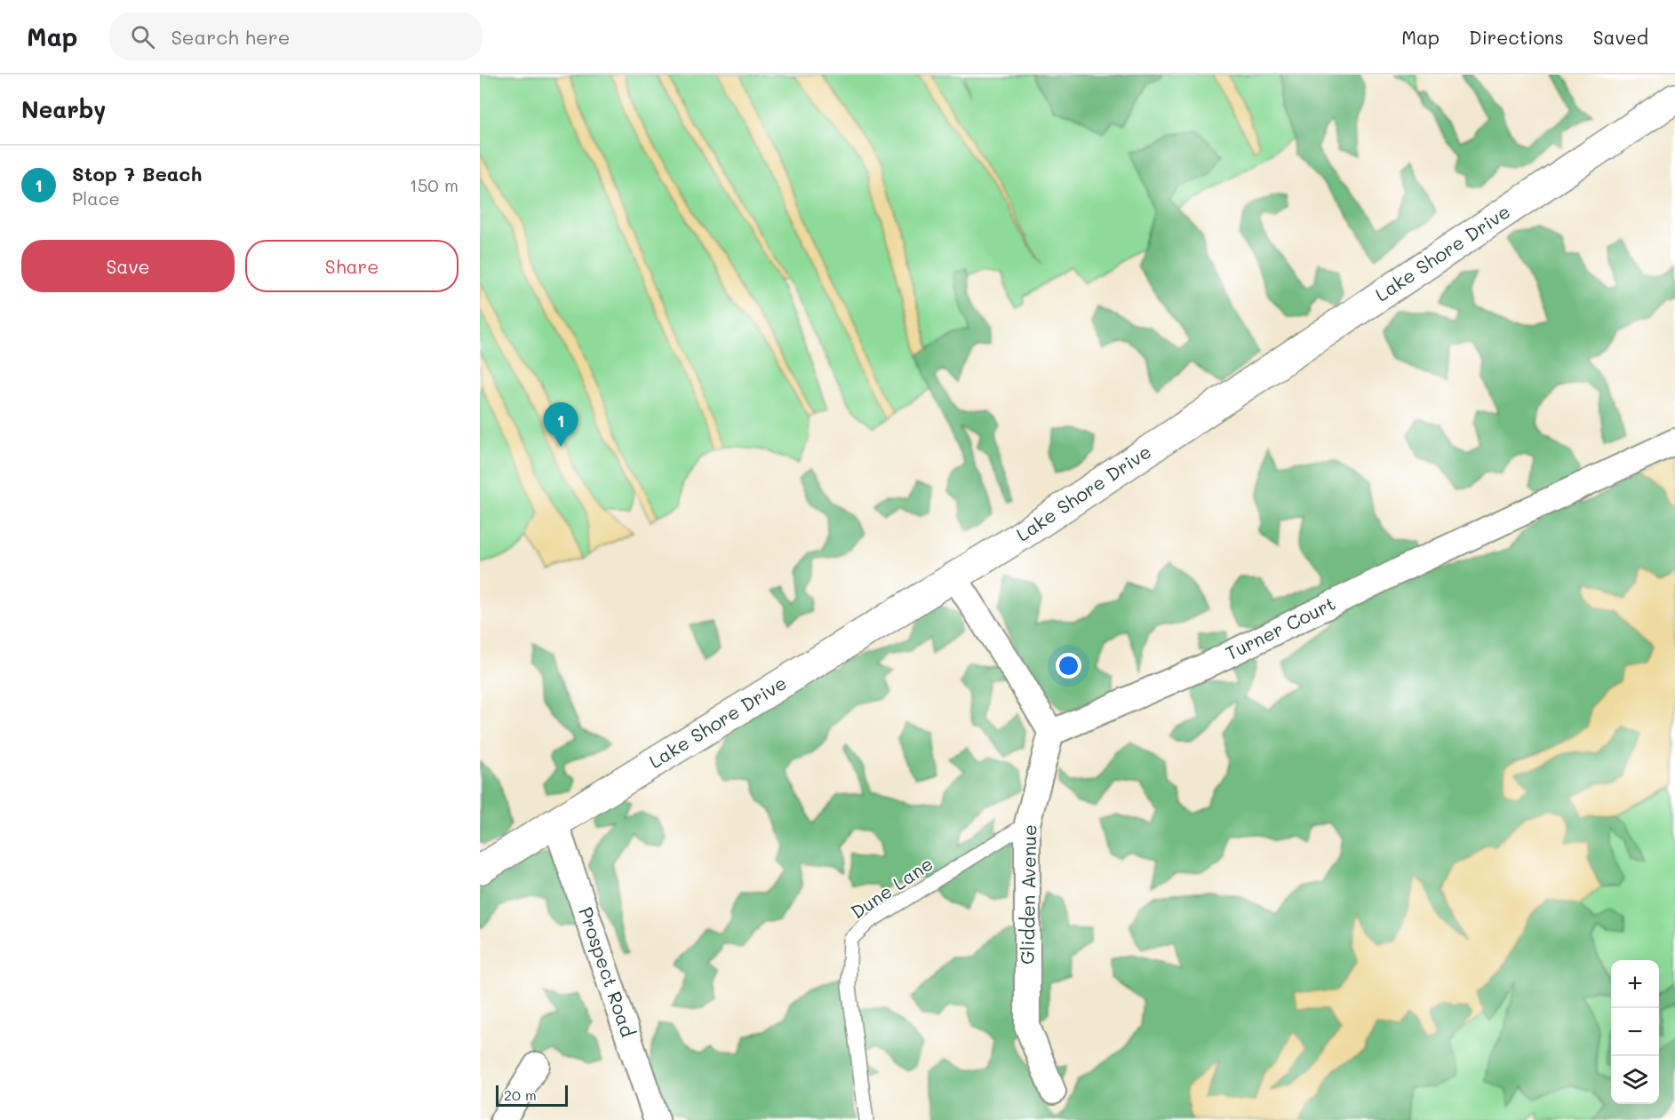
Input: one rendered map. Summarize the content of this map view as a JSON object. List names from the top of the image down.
{
  "streets": {
    "street": [
      "Lake Shore Drive",
      "Turner Court",
      "Glidden Avenue",
      "Prospect Road"
    ],
    "lane": ["Dune Lane"]
  },
  "crossings": [
    ["Lake Shore Drive", "Prospect Road"],
    ["Turner Court", "Glidden Avenue"],
    ["Dune Lane", "Glidden Avenue"]
  ],
  "scale_bar": "20 m",
  "page": {
    "header": "Map",
    "search": "Search here",
    "nav": ["Map", "Directions", "Saved"],
    "heading": "Nearby",
    "list": [
      {
        "mark": "1",
        "name": "Stop 7 Beach",
        "note": "Place",
        "value": "150 m"
      }
    ],
    "buttons": ["Save", "Share"],
    "pins": "1",
    "map_buttons": ["+", "−"],
    "scale": "20 m"
  }
}
